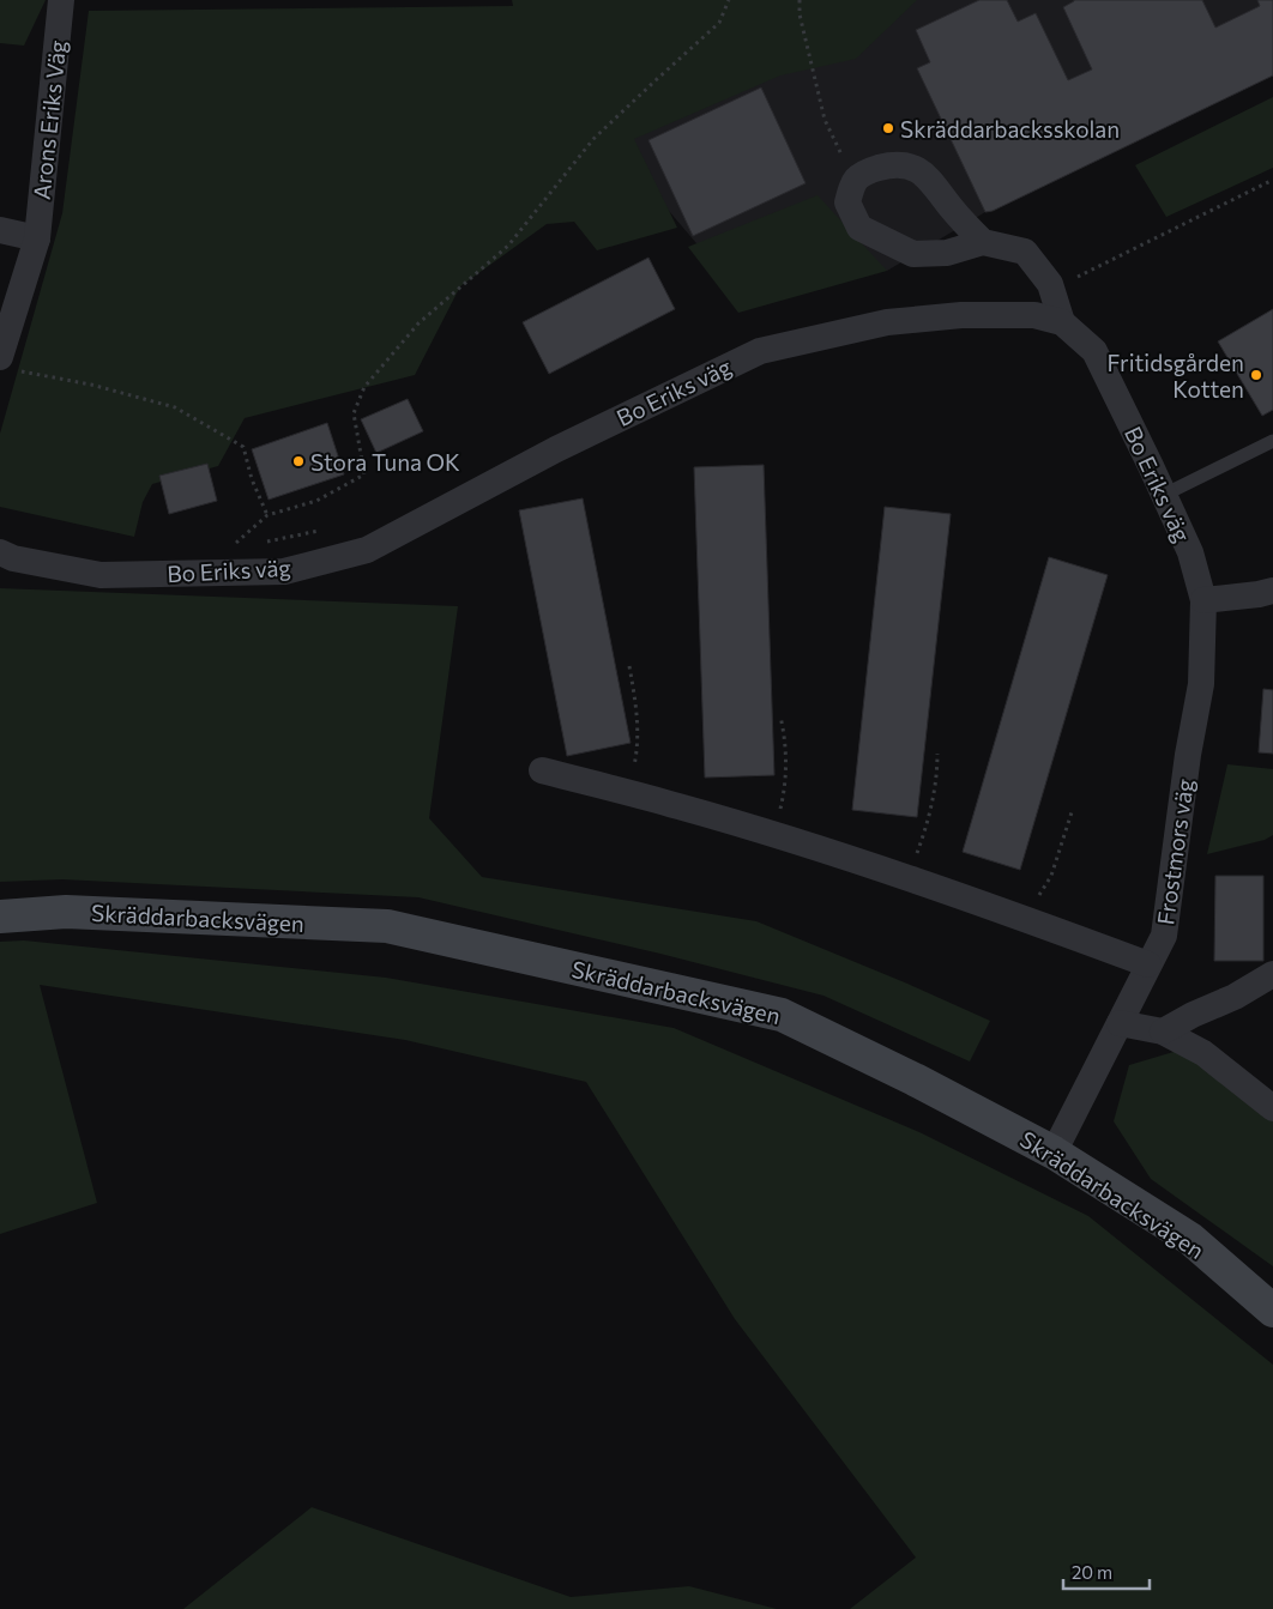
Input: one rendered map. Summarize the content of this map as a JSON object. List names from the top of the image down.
{
  "streets": {
    "street": [
      "Arons Eriks Väg",
      "Bo Eriks väg",
      "Frostmors väg",
      "Skräddarbacksvägen"
    ]
  },
  "crossings": [
    ["Bo Eriks väg", "Frostmors väg"],
    ["Frostmors väg", "Skräddarbacksvägen"]
  ],
  "places": ["Skräddarbacksskolan", "Fritidsgården Kotten", "Stora Tuna OK"],
  "scale_bar": "20 m"
}
